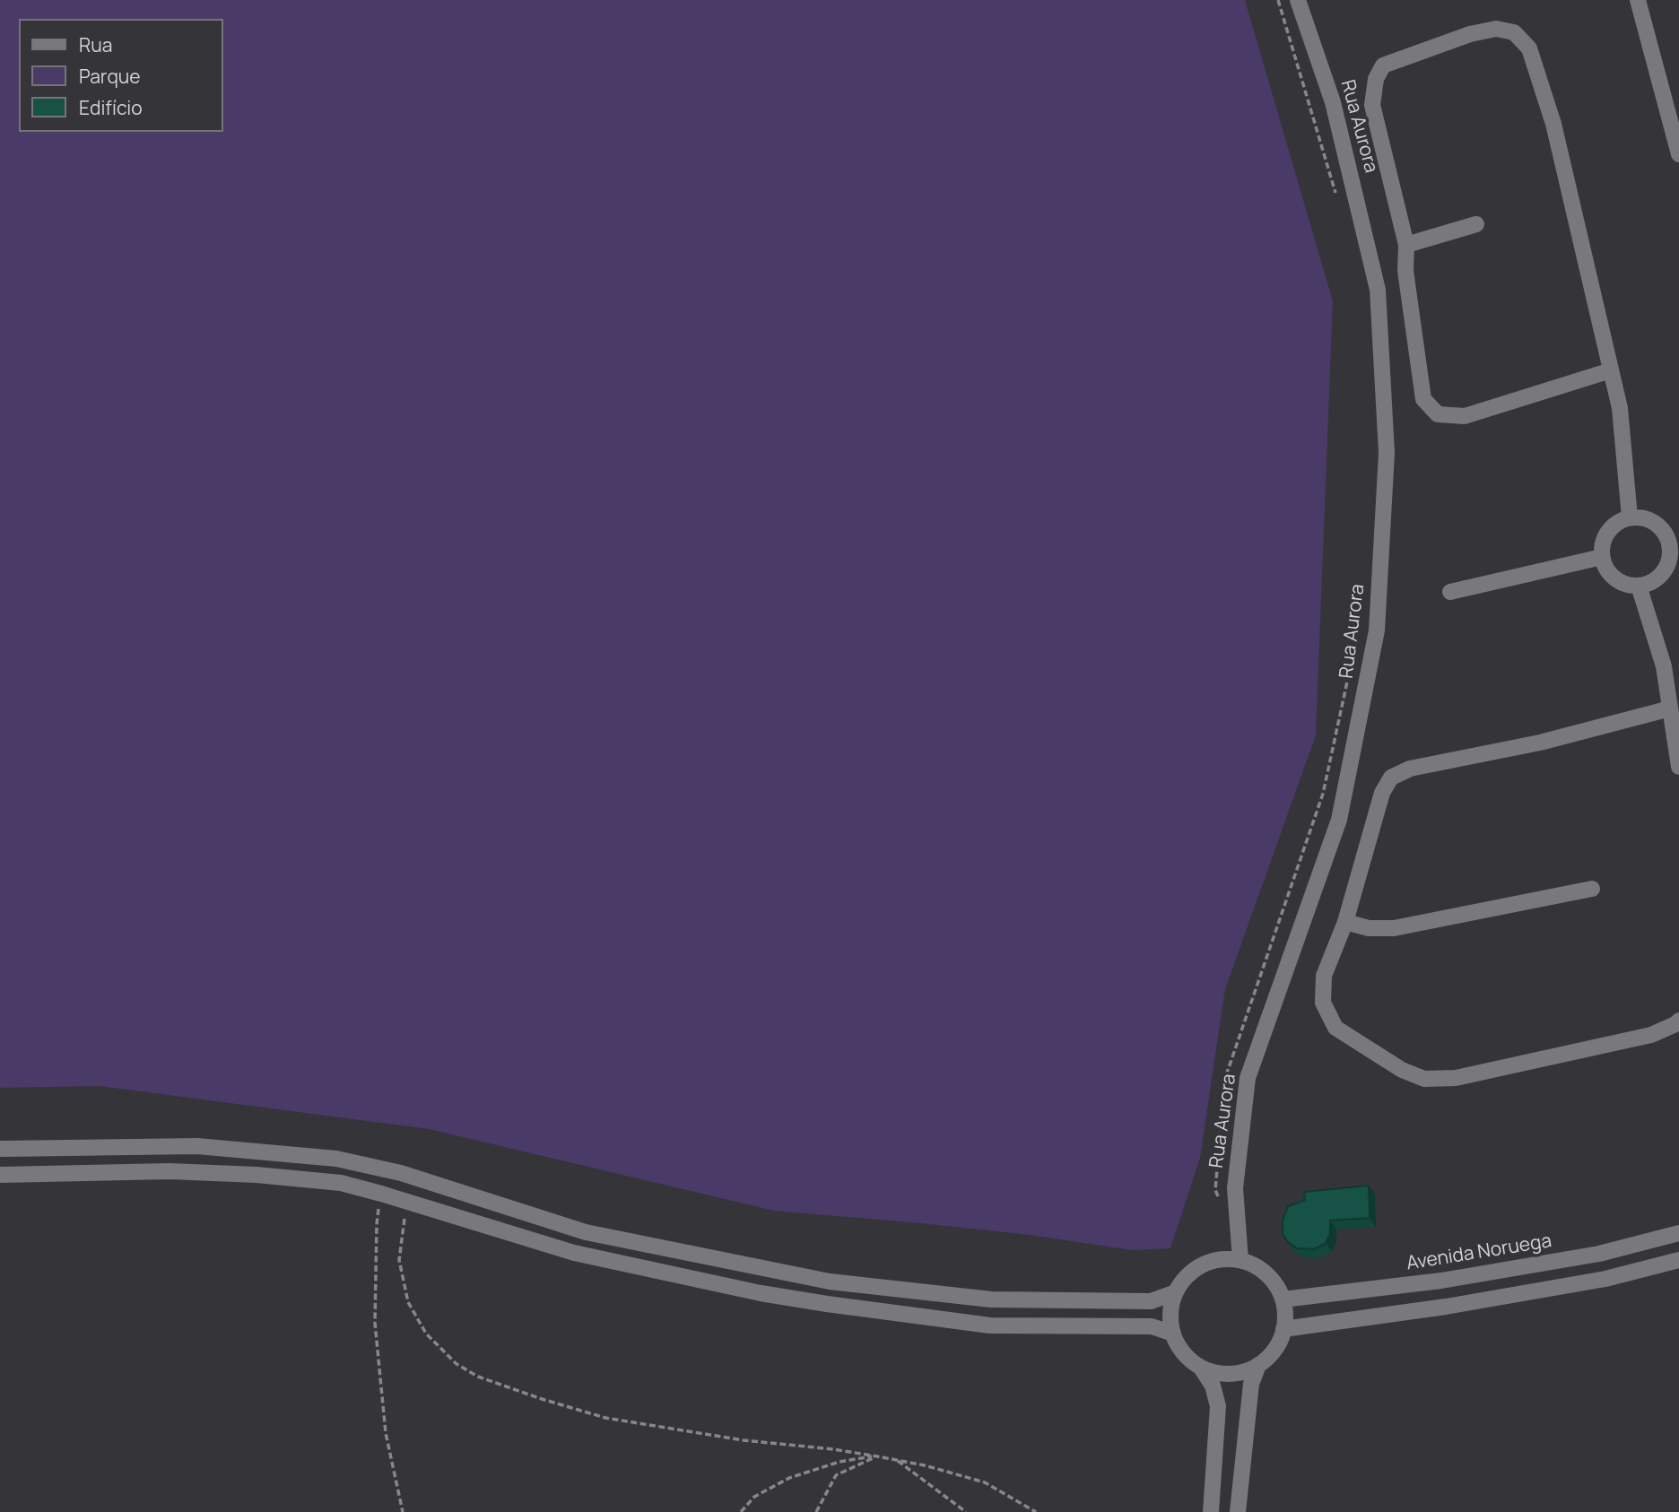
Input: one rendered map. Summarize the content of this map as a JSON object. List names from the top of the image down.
{
  "streets": {
    "street": ["Rua Aurora", "Avenida Noruega"]
  },
  "crossings": [
    ["Rua Aurora", "Avenida Noruega"]
  ],
  "legend": ["Rua", "Parque", "Edifício"]
}
